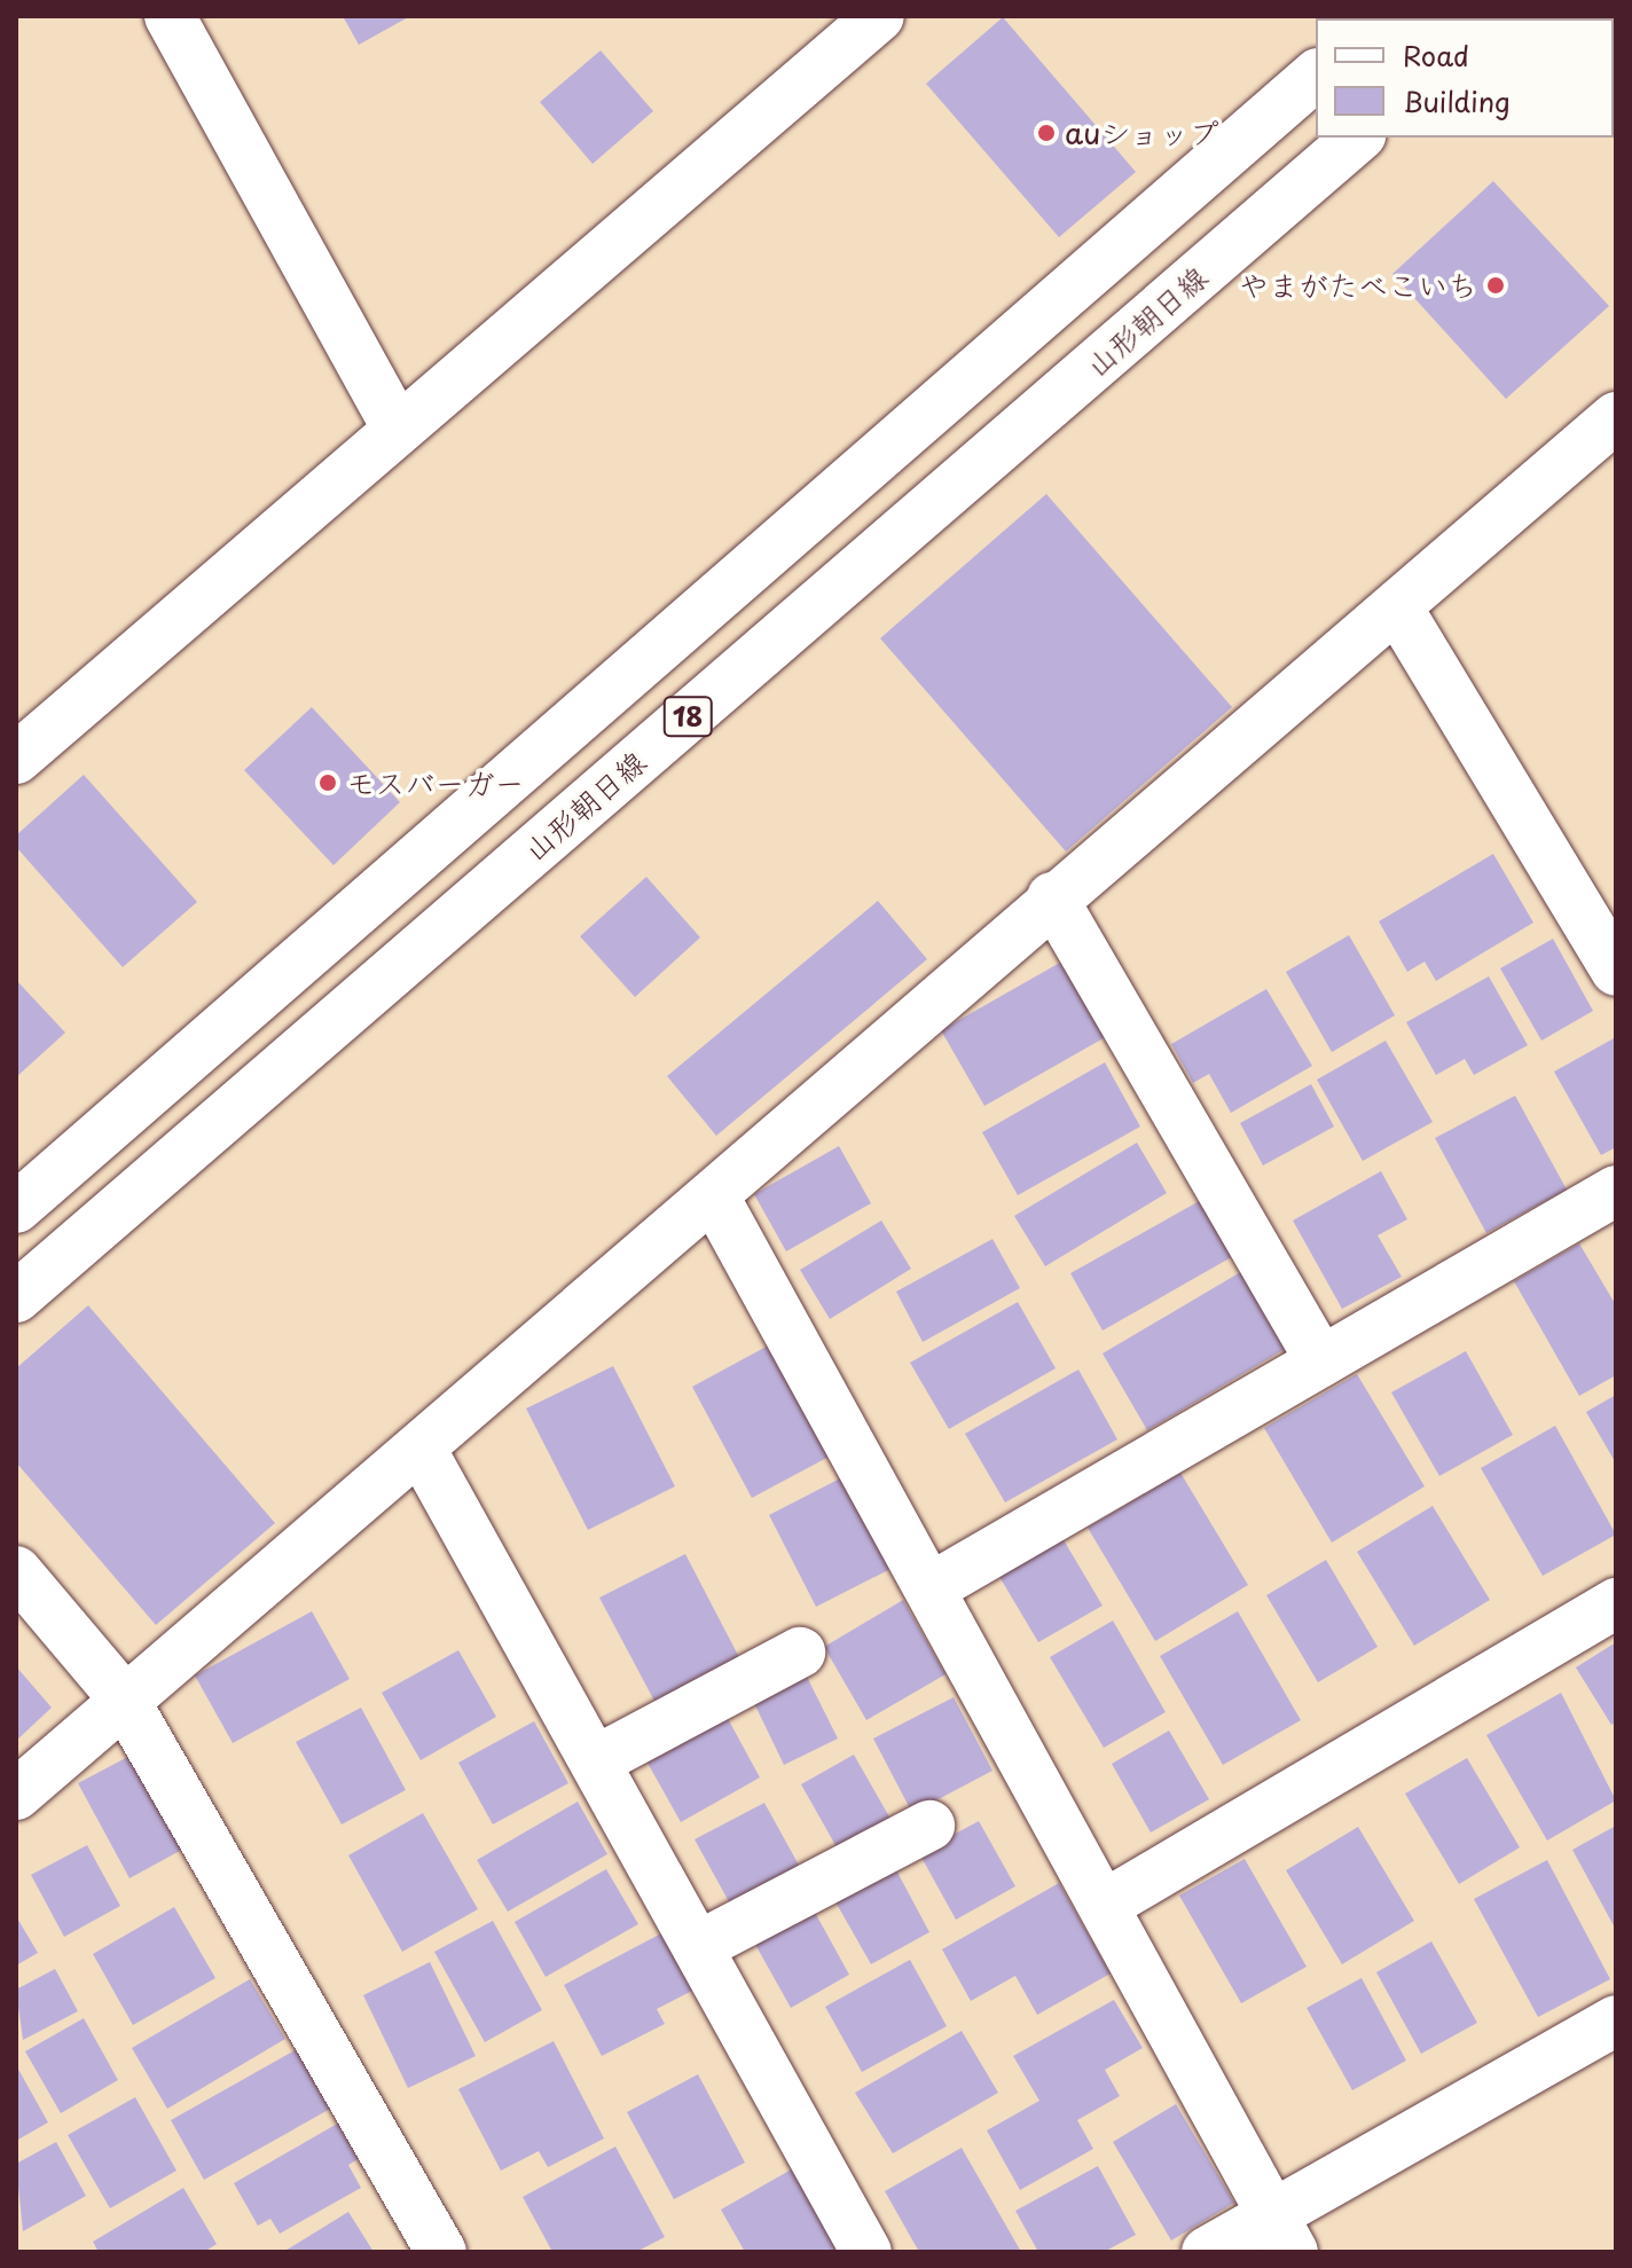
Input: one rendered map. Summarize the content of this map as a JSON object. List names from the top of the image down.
{
  "streets": {
    "street": ["山形朝日線", "18"]
  },
  "places": ["auショップ", "やまがたべこいち", "モスバーガー"],
  "legend": ["Road", "Building"]
}
